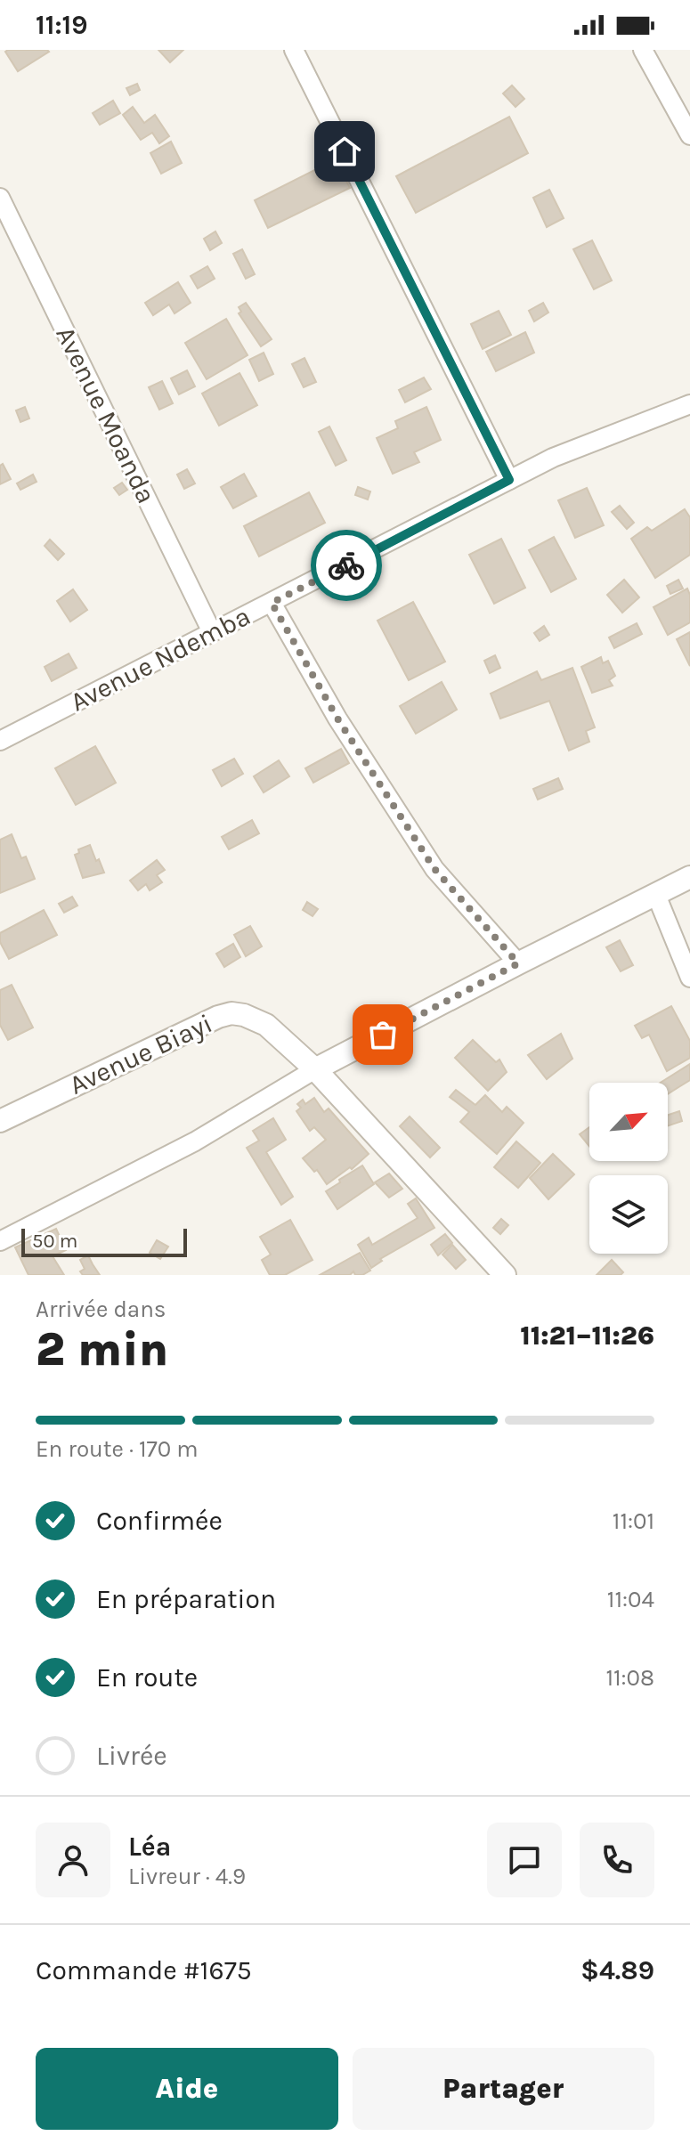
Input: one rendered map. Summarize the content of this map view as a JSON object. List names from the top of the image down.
{
  "streets": {
    "street": ["Avenue Moanda", "Avenue Ndemba", "Avenue Biayi"]
  },
  "crossings": [
    ["Avenue Moanda", "Avenue Ndemba"]
  ],
  "scale_bar": "50 m",
  "north": "top right",
  "page": {
    "status": "11:19",
    "scale": "50 m",
    "heading": ["2 min", "Arrivée dans", "11:21–11:26"],
    "panel": [
      "Léa",
      "Livreur · 4.9",
      "Commande #1675",
      "$4.89"
    ],
    "bar": "En route · 170 m",
    "list": [
      ["Confirmée", "11:01"],
      ["En préparation", "11:04"],
      ["En route", "11:08"],
      "Livrée"
    ],
    "buttons": ["Aide", "Partager"]
  }
}
